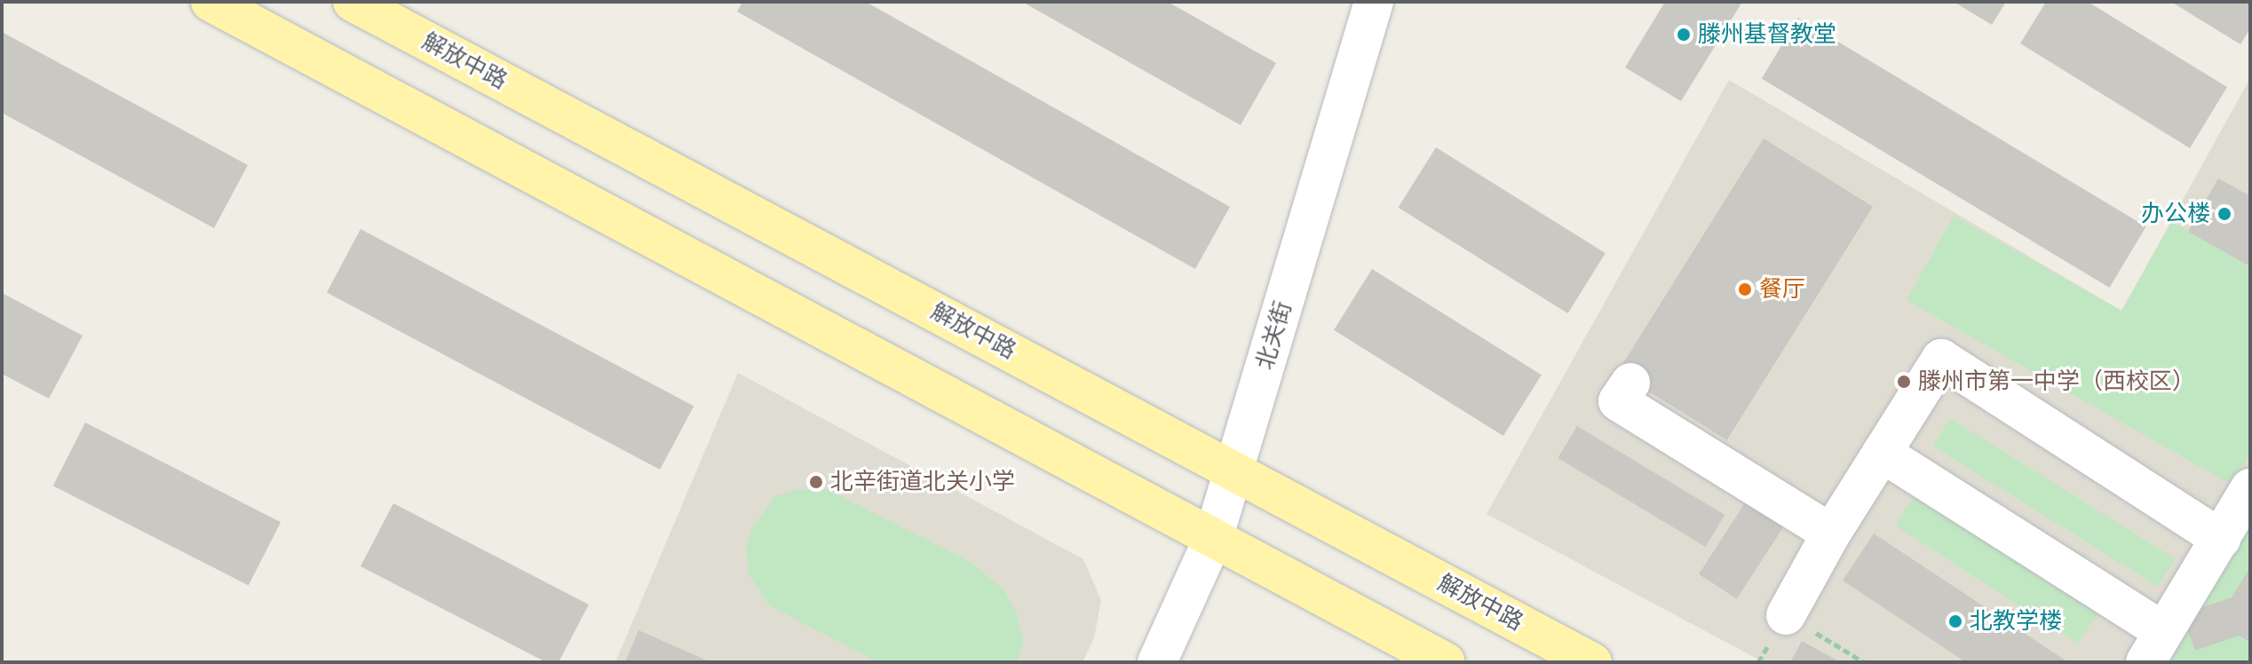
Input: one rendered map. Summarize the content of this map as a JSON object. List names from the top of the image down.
{
  "streets": {
    "main road": ["解放中路"],
    "street": ["北关街"]
  },
  "crossings": [
    ["解放中路", "北关街"]
  ],
  "places": [
    "滕州基督教堂",
    "办公楼",
    "餐厅",
    "滕州市第一中学（西校区）",
    "北辛街道北关小学",
    "北教学楼"
  ]
}
